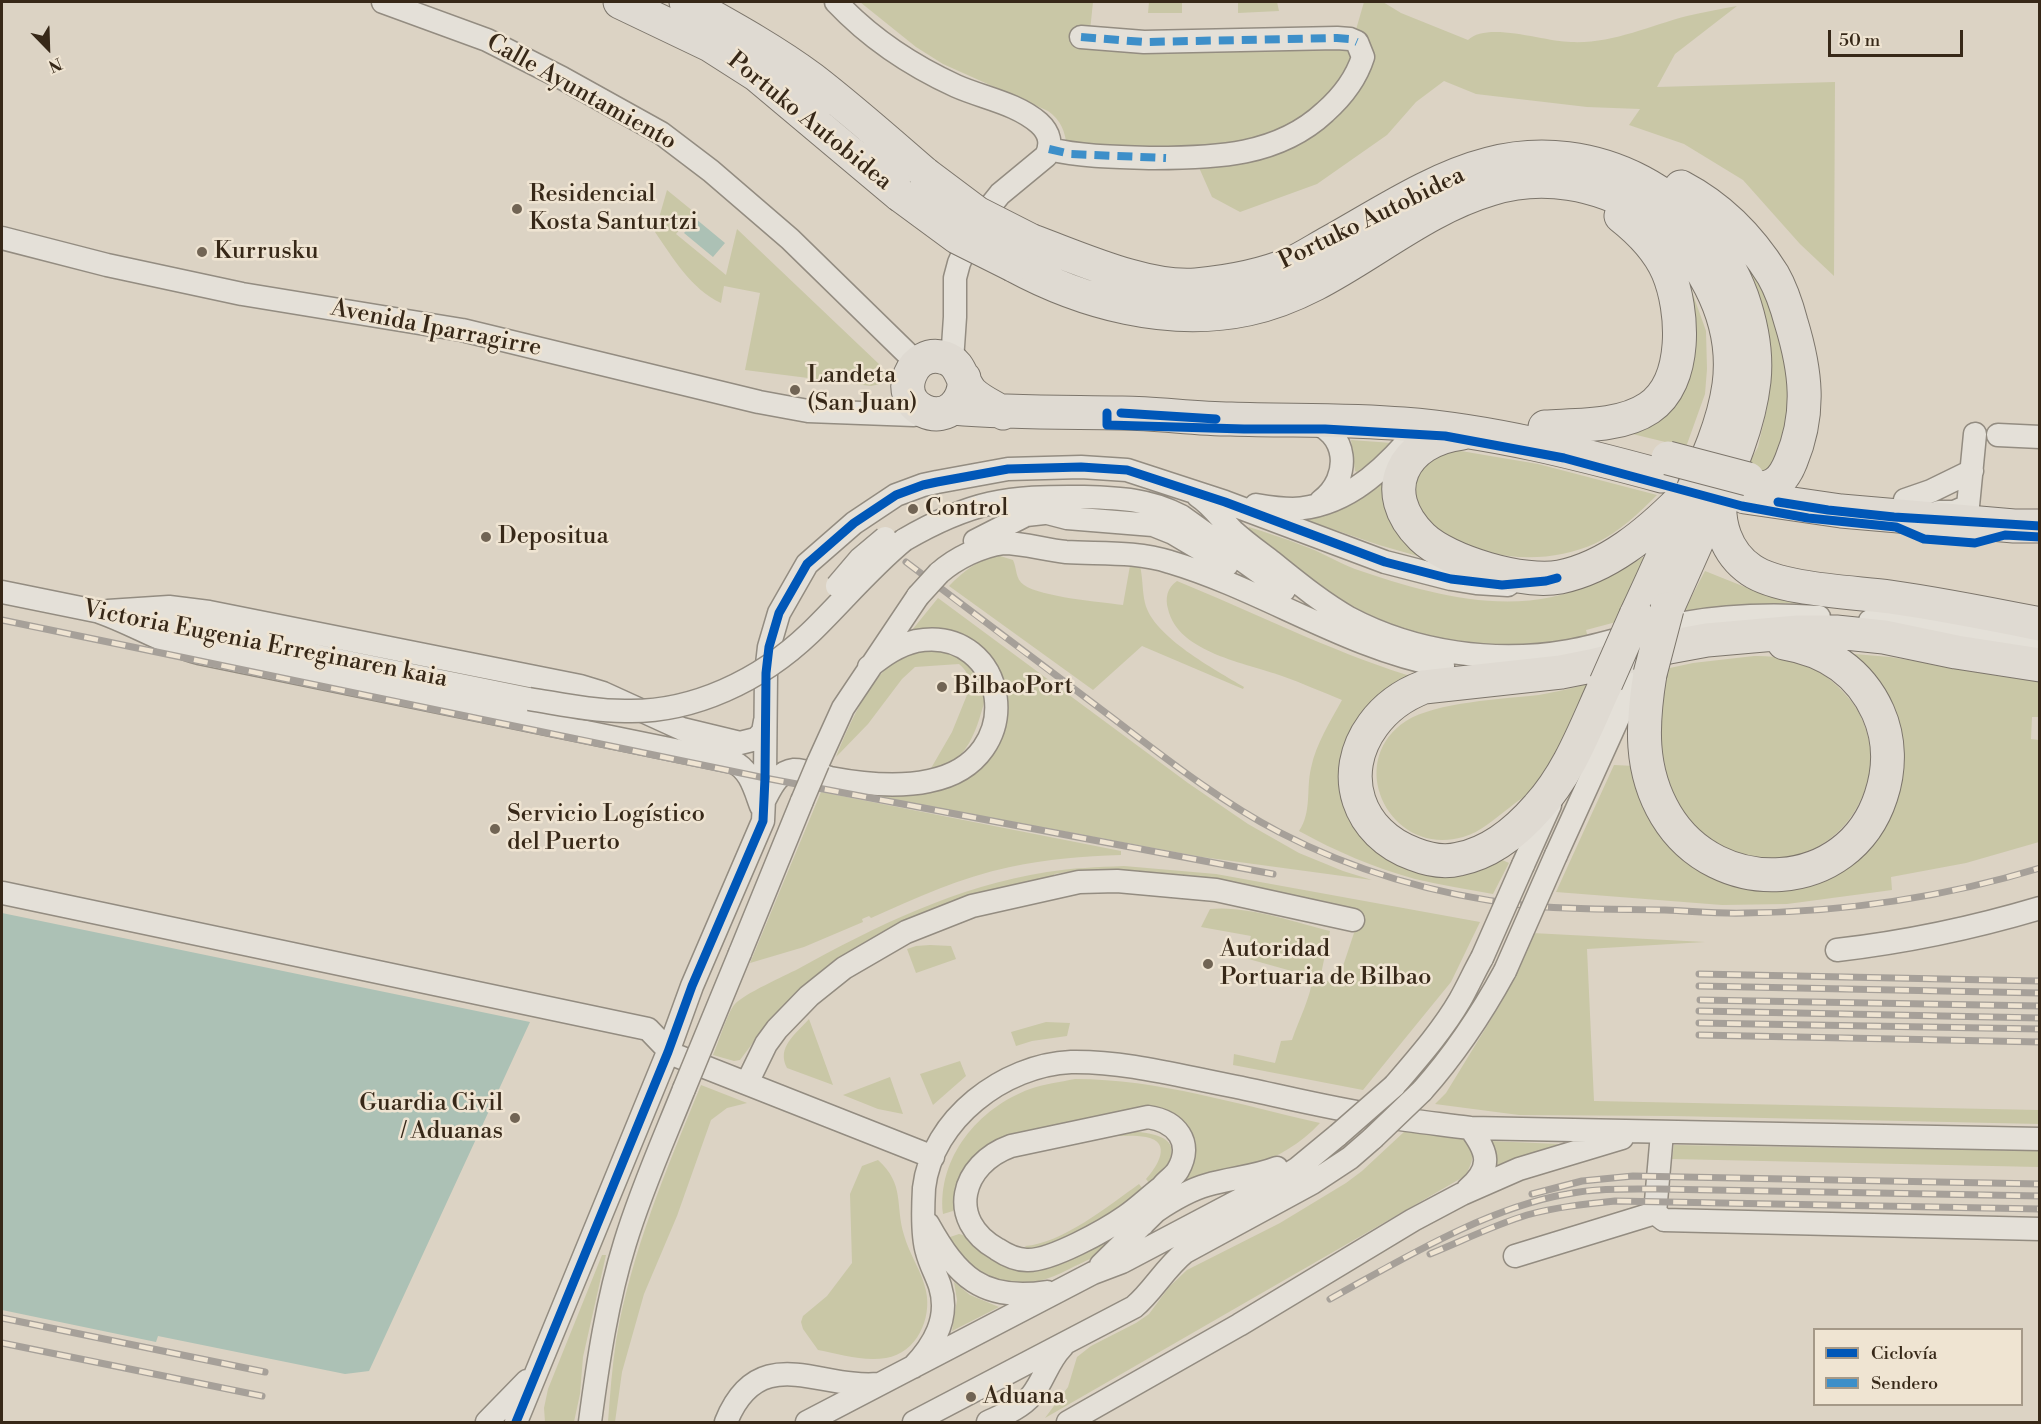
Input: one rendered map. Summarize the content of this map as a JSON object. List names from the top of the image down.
{
  "streets": {
    "highway": ["Portuko Autobidea"],
    "street": ["Calle Ayuntamiento", "Avenida Iparragirre", "Victoria Eugenia Erreginaren kaia"]
  },
  "crossings": [
    ["Calle Ayuntamiento", "Avenida Iparragirre"]
  ],
  "places": [
    "Residencial Kosta Santurtzi",
    "Kurrusku",
    "Landeta (San Juan)",
    "Control",
    "Depositua",
    "BilbaoPort",
    "Servicio Logístico del Puerto",
    "Autoridad Portuaria de Bilbao",
    "Guardia Civil / Aduanas",
    "Aduana"
  ],
  "legend": ["Ciclovía", "Sendero"],
  "scale_bar": "50 m",
  "north": "bottom right"
}
